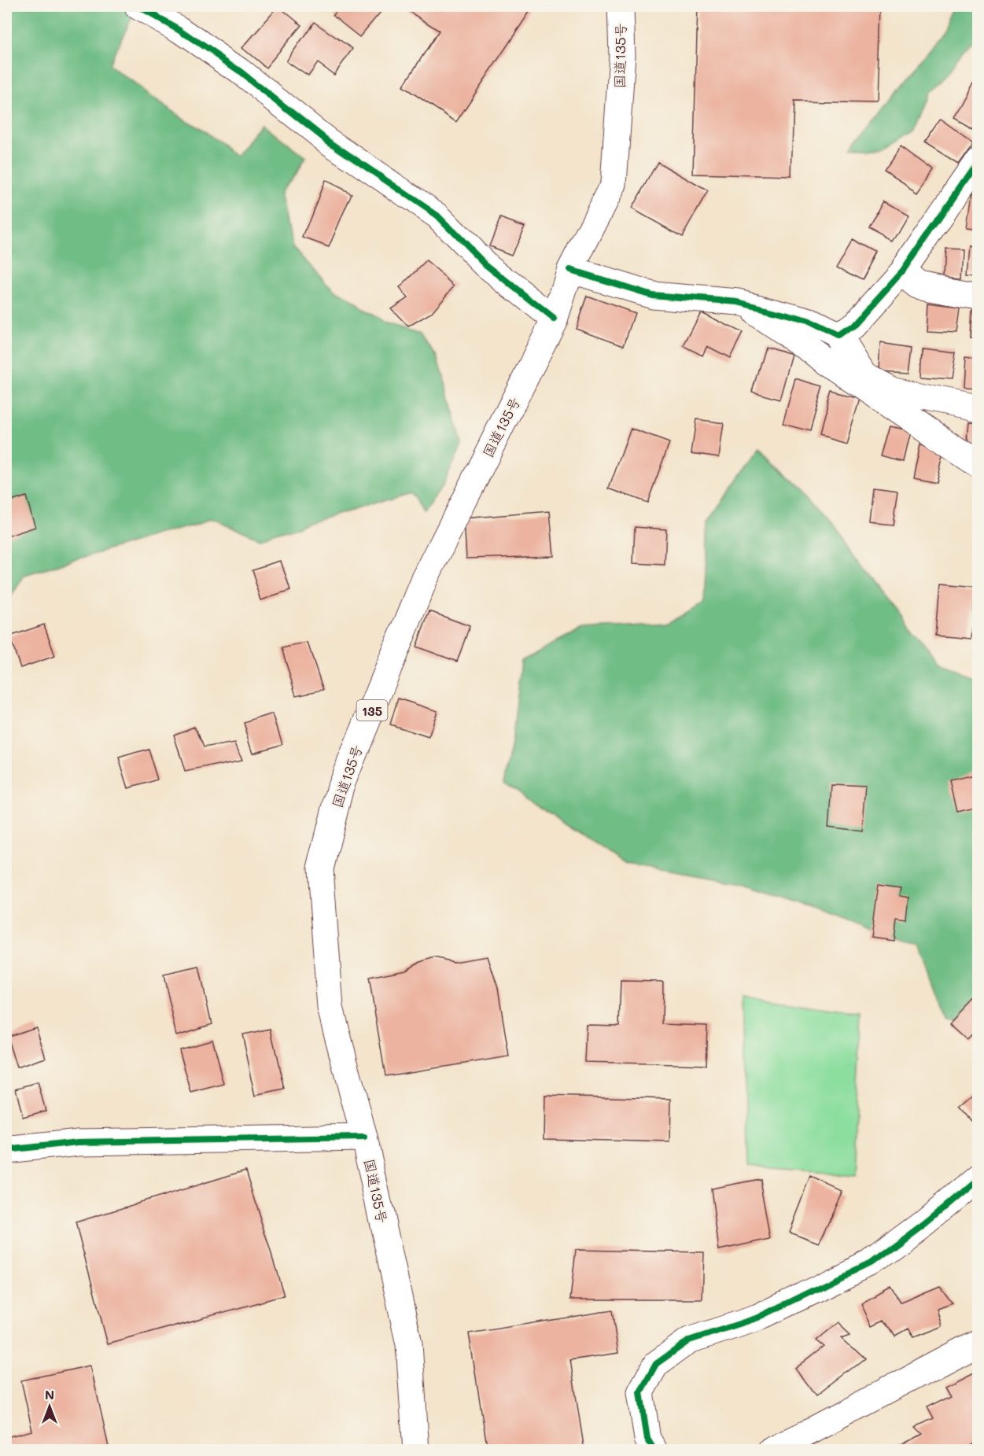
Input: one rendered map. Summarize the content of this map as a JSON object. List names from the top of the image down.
{
  "streets": {
    "main road": ["国道135号", "135"]
  },
  "north": "top"
}
